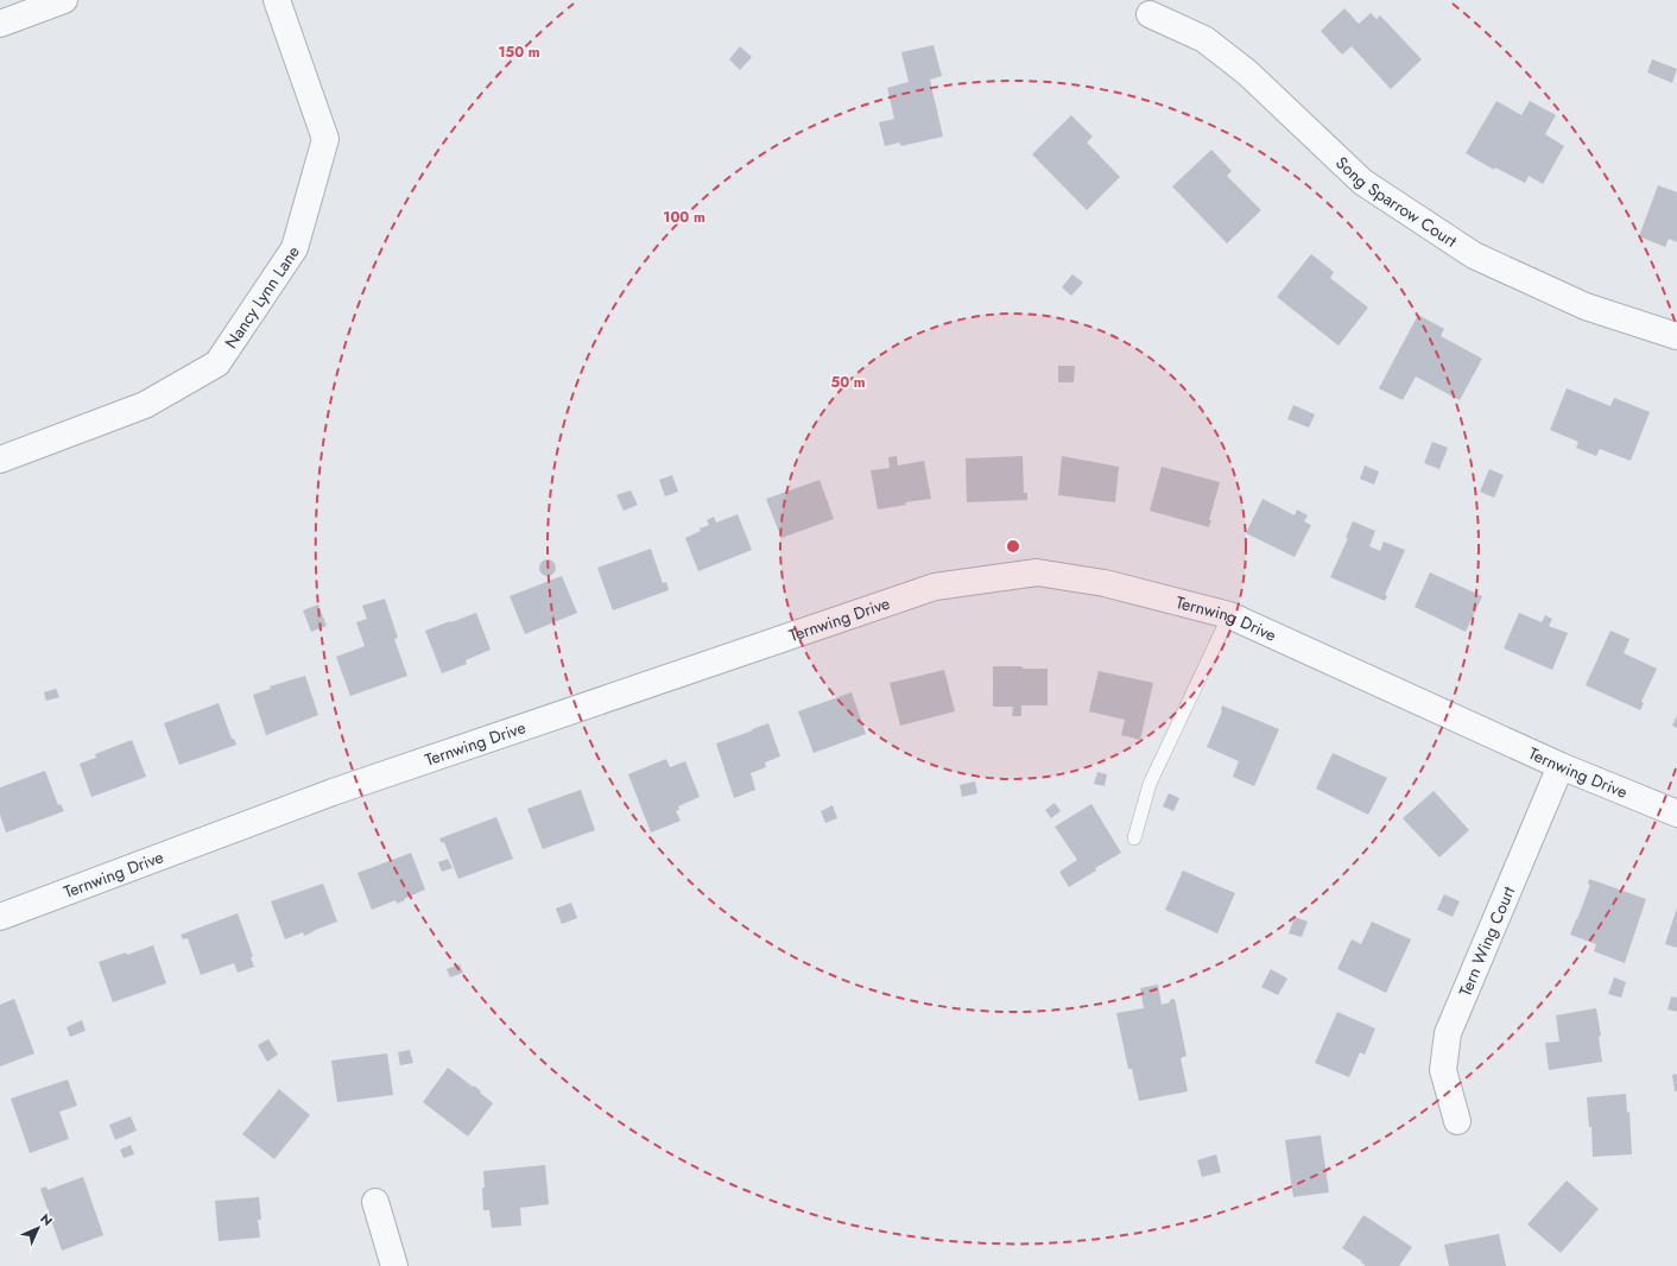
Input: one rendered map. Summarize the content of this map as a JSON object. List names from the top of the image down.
{
  "streets": {
    "street": [
      "Song Sparrow Court",
      "Nancy Lynn Lane",
      "Ternwing Drive",
      "Tern Wing Court"
    ]
  },
  "crossings": [
    ["Ternwing Drive", "Tern Wing Court"]
  ],
  "north": "top right",
  "rings": ["150 m", "100 m", "50 m"]
}
